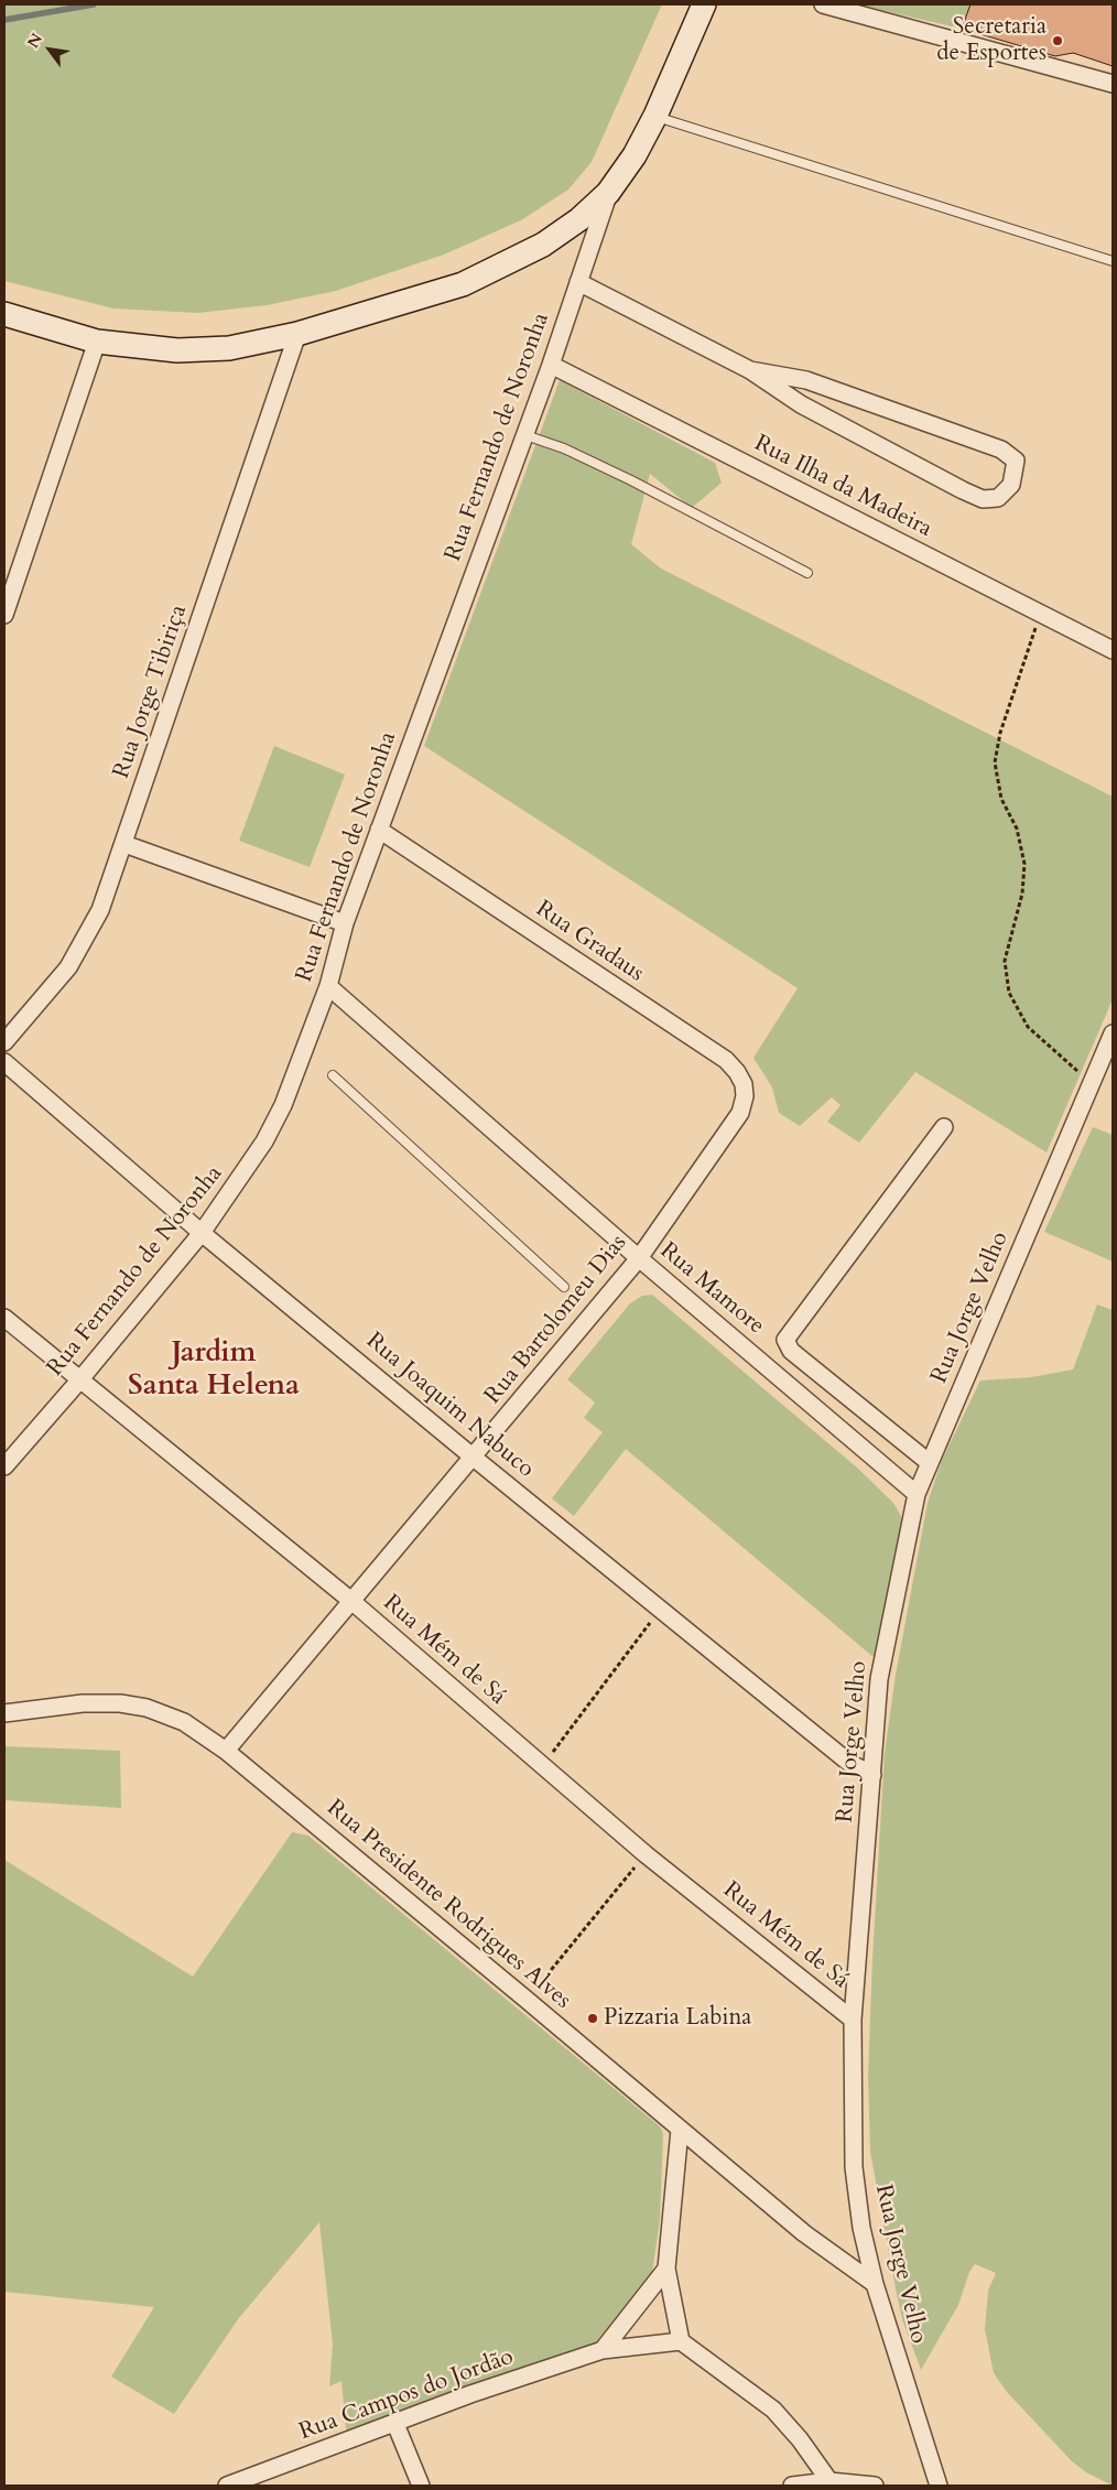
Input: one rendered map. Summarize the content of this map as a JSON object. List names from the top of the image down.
{
  "streets": {
    "street": [
      "Rua Fernando de Noronha",
      "Rua Ilha da Madeira",
      "Rua Jorge Tibiriça",
      "Rua Gradaus",
      "Rua Mamore",
      "Rua Jorge Velho",
      "Rua Bartolomeu Dias",
      "Rua Joaquim Nabuco",
      "Rua Mém de Sá",
      "Rua Presidente Rodrigues Alves",
      "Rua Campos do Jordão"
    ]
  },
  "crossings": [
    ["Rua Fernando de Noronha", "Rua Ilha da Madeira"],
    ["Rua Fernando de Noronha", "Rua Gradaus"],
    ["Rua Fernando de Noronha", "Rua Mamore"],
    ["Rua Fernando de Noronha", "Rua Joaquim Nabuco"],
    ["Rua Fernando de Noronha", "Rua Mém de Sá"],
    ["Rua Gradaus", "Rua Bartolomeu Dias"],
    ["Rua Mamore", "Rua Jorge Velho"],
    ["Rua Mamore", "Rua Bartolomeu Dias"],
    ["Rua Jorge Velho", "Rua Joaquim Nabuco"],
    ["Rua Jorge Velho", "Rua Mém de Sá"],
    ["Rua Jorge Velho", "Rua Presidente Rodrigues Alves"],
    ["Rua Bartolomeu Dias", "Rua Joaquim Nabuco"],
    ["Rua Bartolomeu Dias", "Rua Mém de Sá"],
    ["Rua Bartolomeu Dias", "Rua Presidente Rodrigues Alves"]
  ],
  "districts": ["Jardim Santa Helena"],
  "places": ["Secretaria de Esportes", "Pizzaria Labina"],
  "north": "top left"
}
